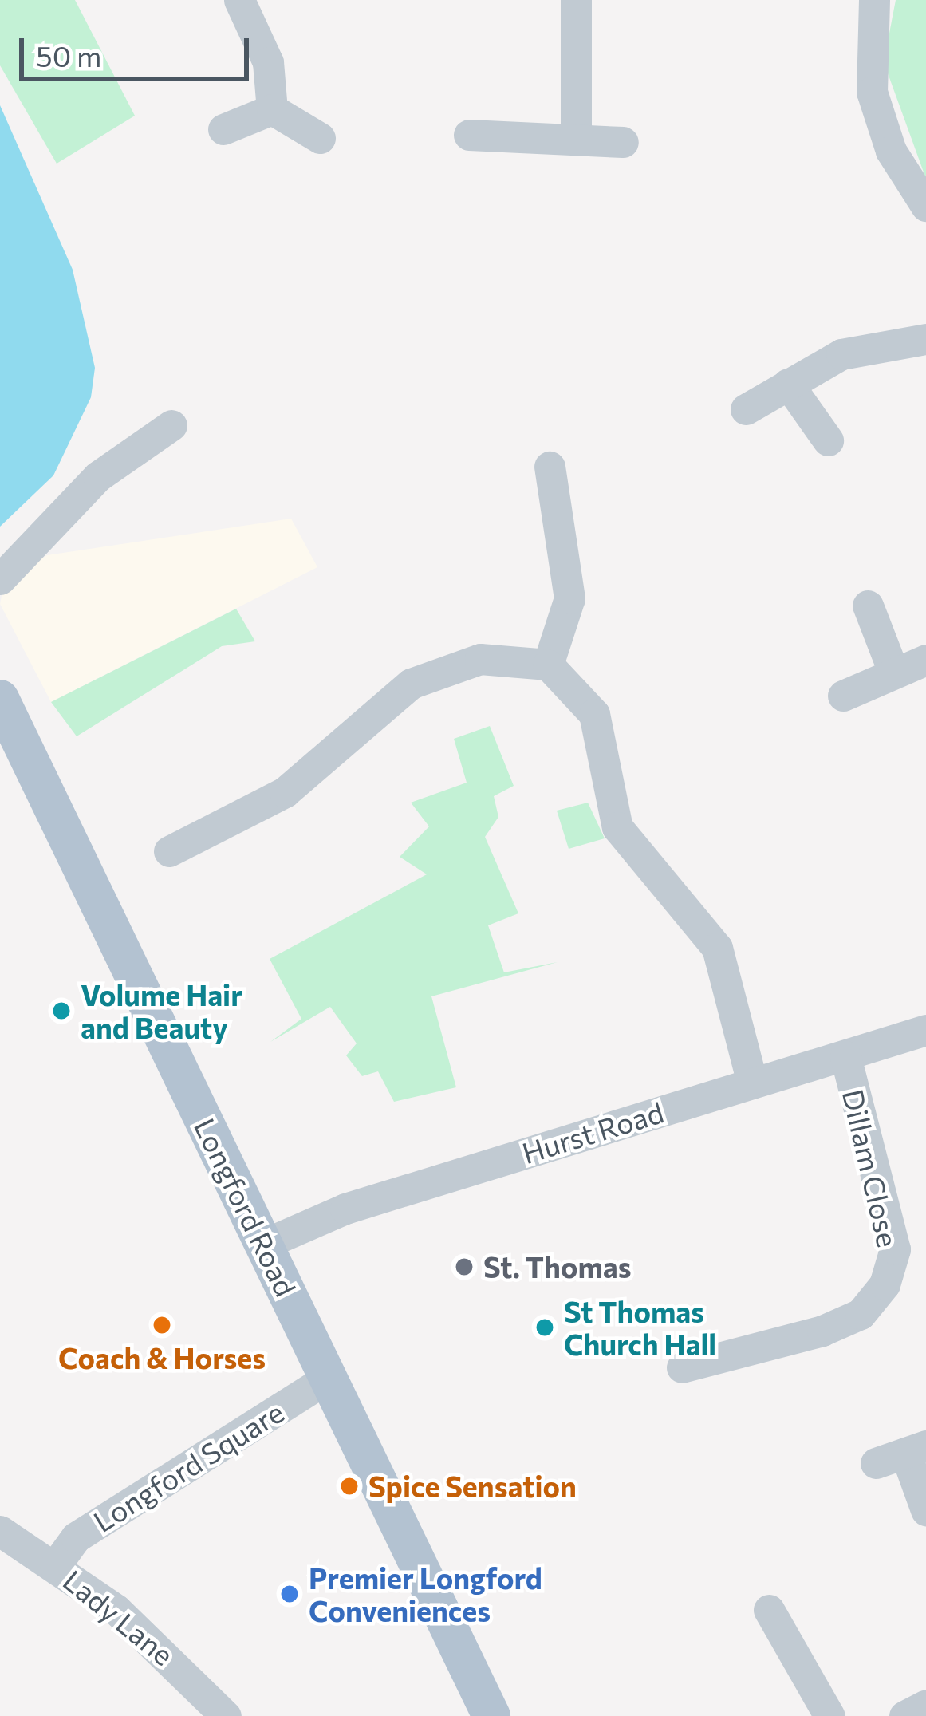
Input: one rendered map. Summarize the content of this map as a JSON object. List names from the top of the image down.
{
  "streets": {
    "main road": ["Longford Road"],
    "street": [
      "Hurst Road",
      "Dillam Close",
      "Longford Square",
      "Lady Lane"
    ]
  },
  "crossings": [
    ["Hurst Road", "Dillam Close"],
    ["Hurst Road", "Longford Road"],
    ["Longford Road", "Longford Square"],
    ["Longford Square", "Lady Lane"]
  ],
  "places": [
    "Volume Hair and Beauty",
    "St. Thomas",
    "Coach & Horses",
    "St Thomas Church Hall",
    "Spice Sensation",
    "Premier Longford Conveniences"
  ],
  "scale_bar": "50 m"
}
